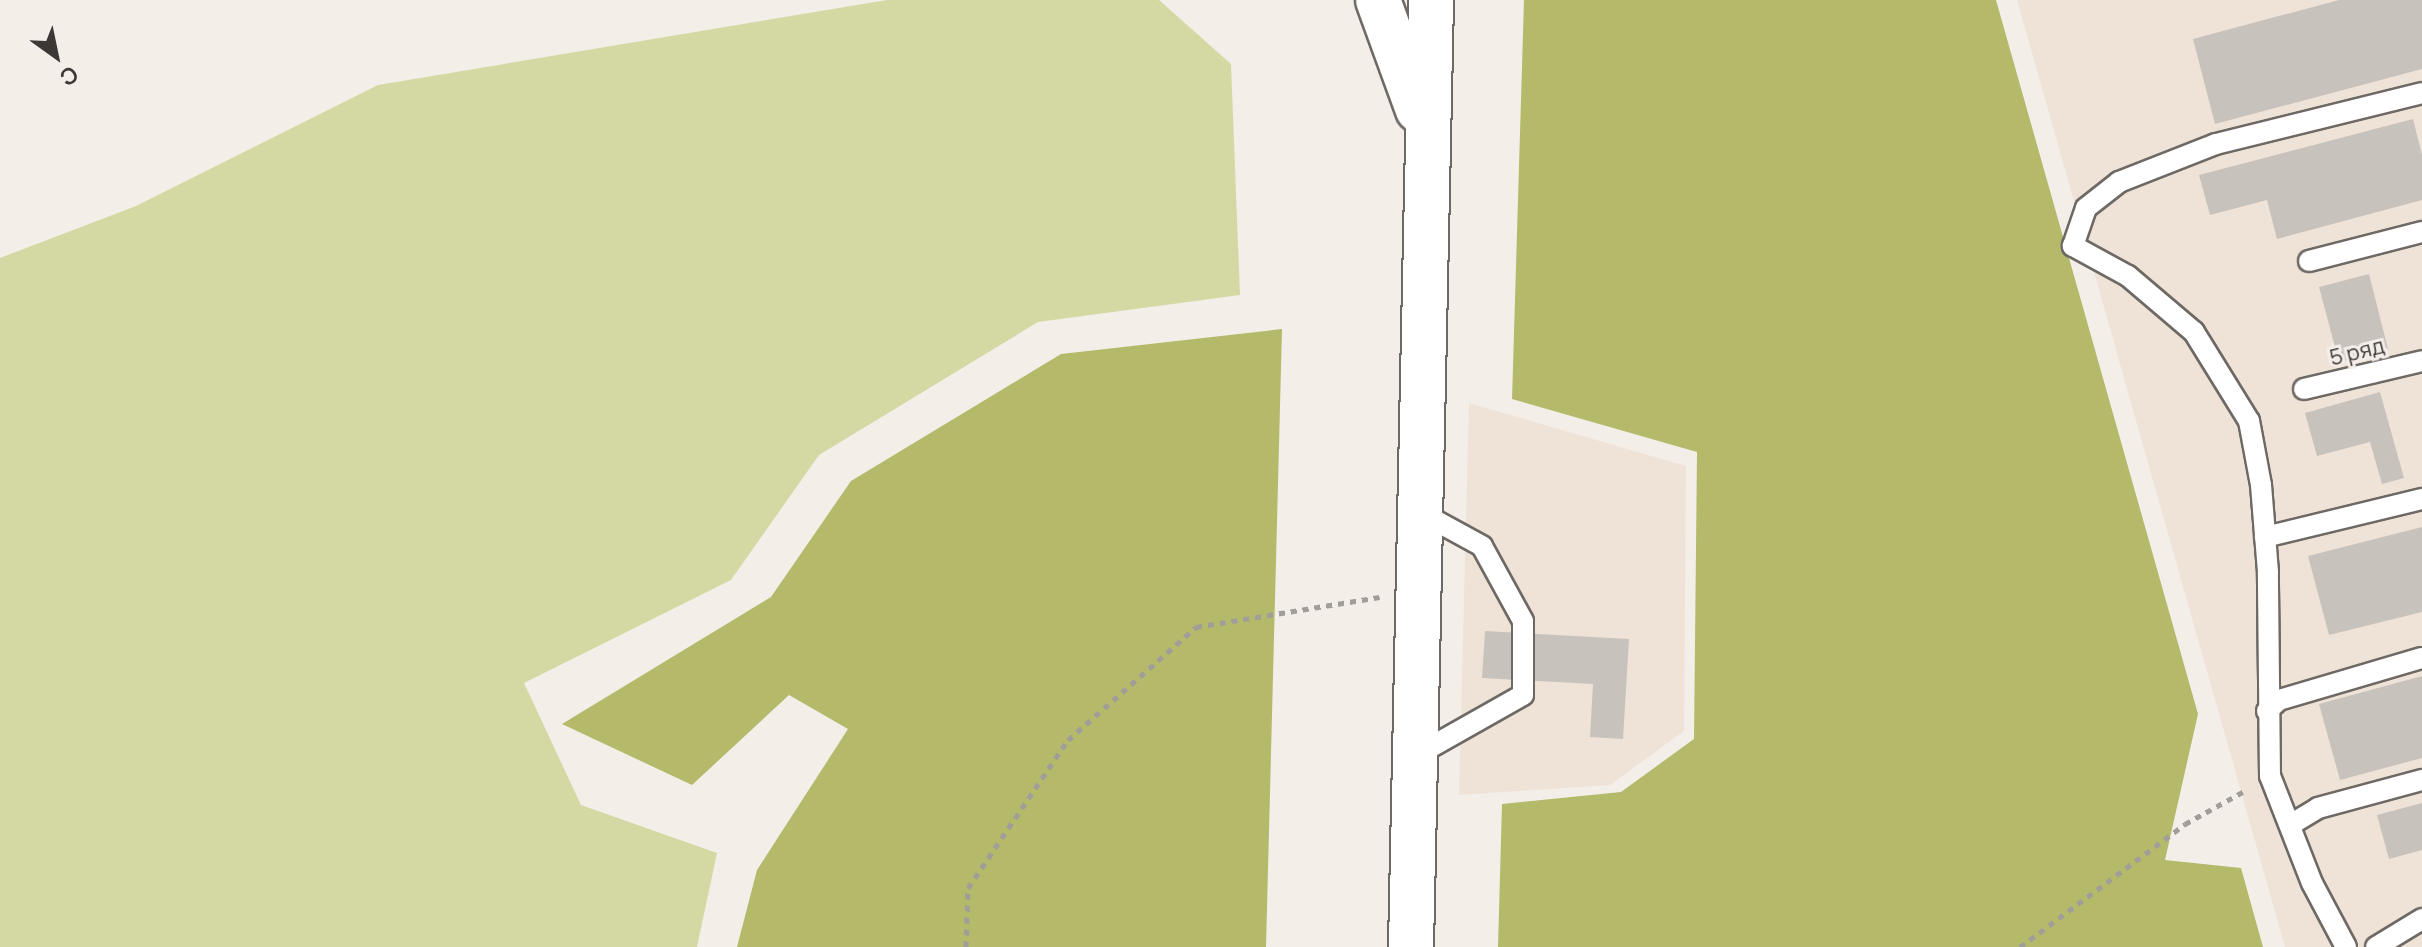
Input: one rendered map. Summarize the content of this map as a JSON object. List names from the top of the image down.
{
  "streets": {
    "lane": ["5 ряд"]
  },
  "north": "bottom right"
}
